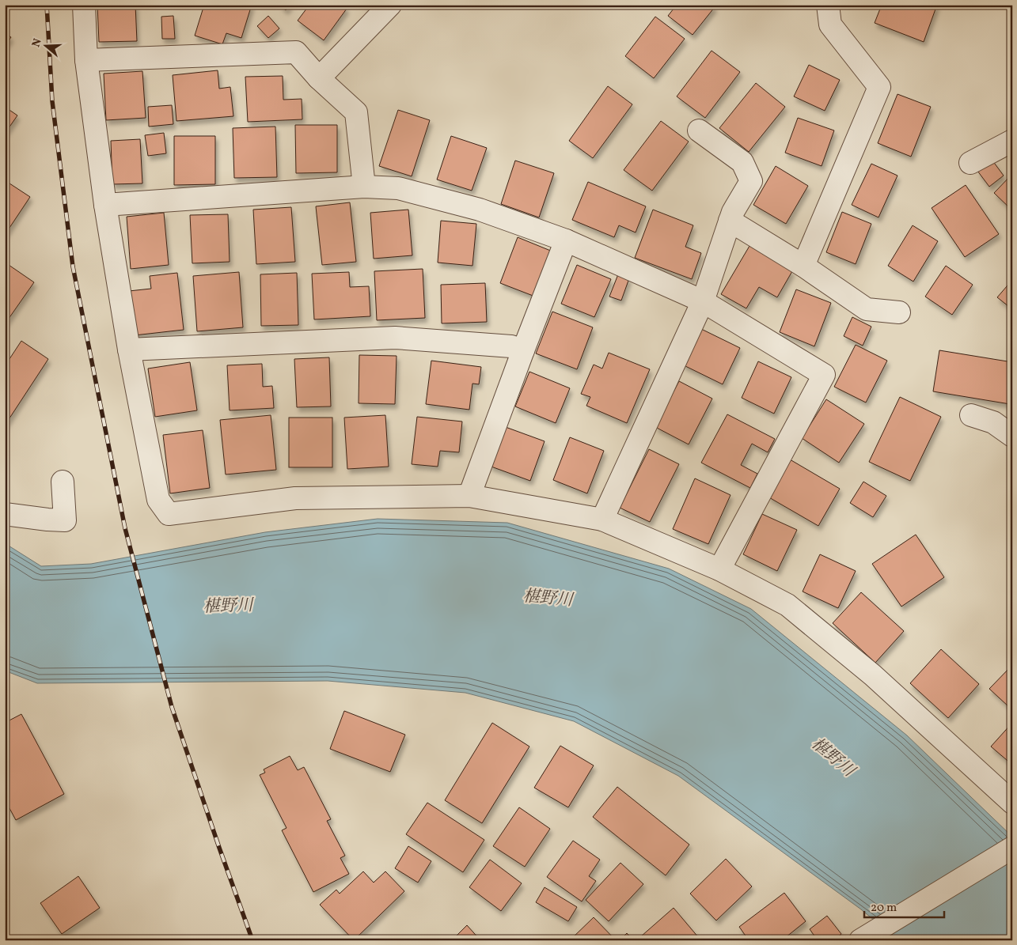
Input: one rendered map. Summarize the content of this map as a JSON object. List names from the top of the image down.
{
  "water": ["椹野川"],
  "scale_bar": "20 m",
  "north": "left"
}
